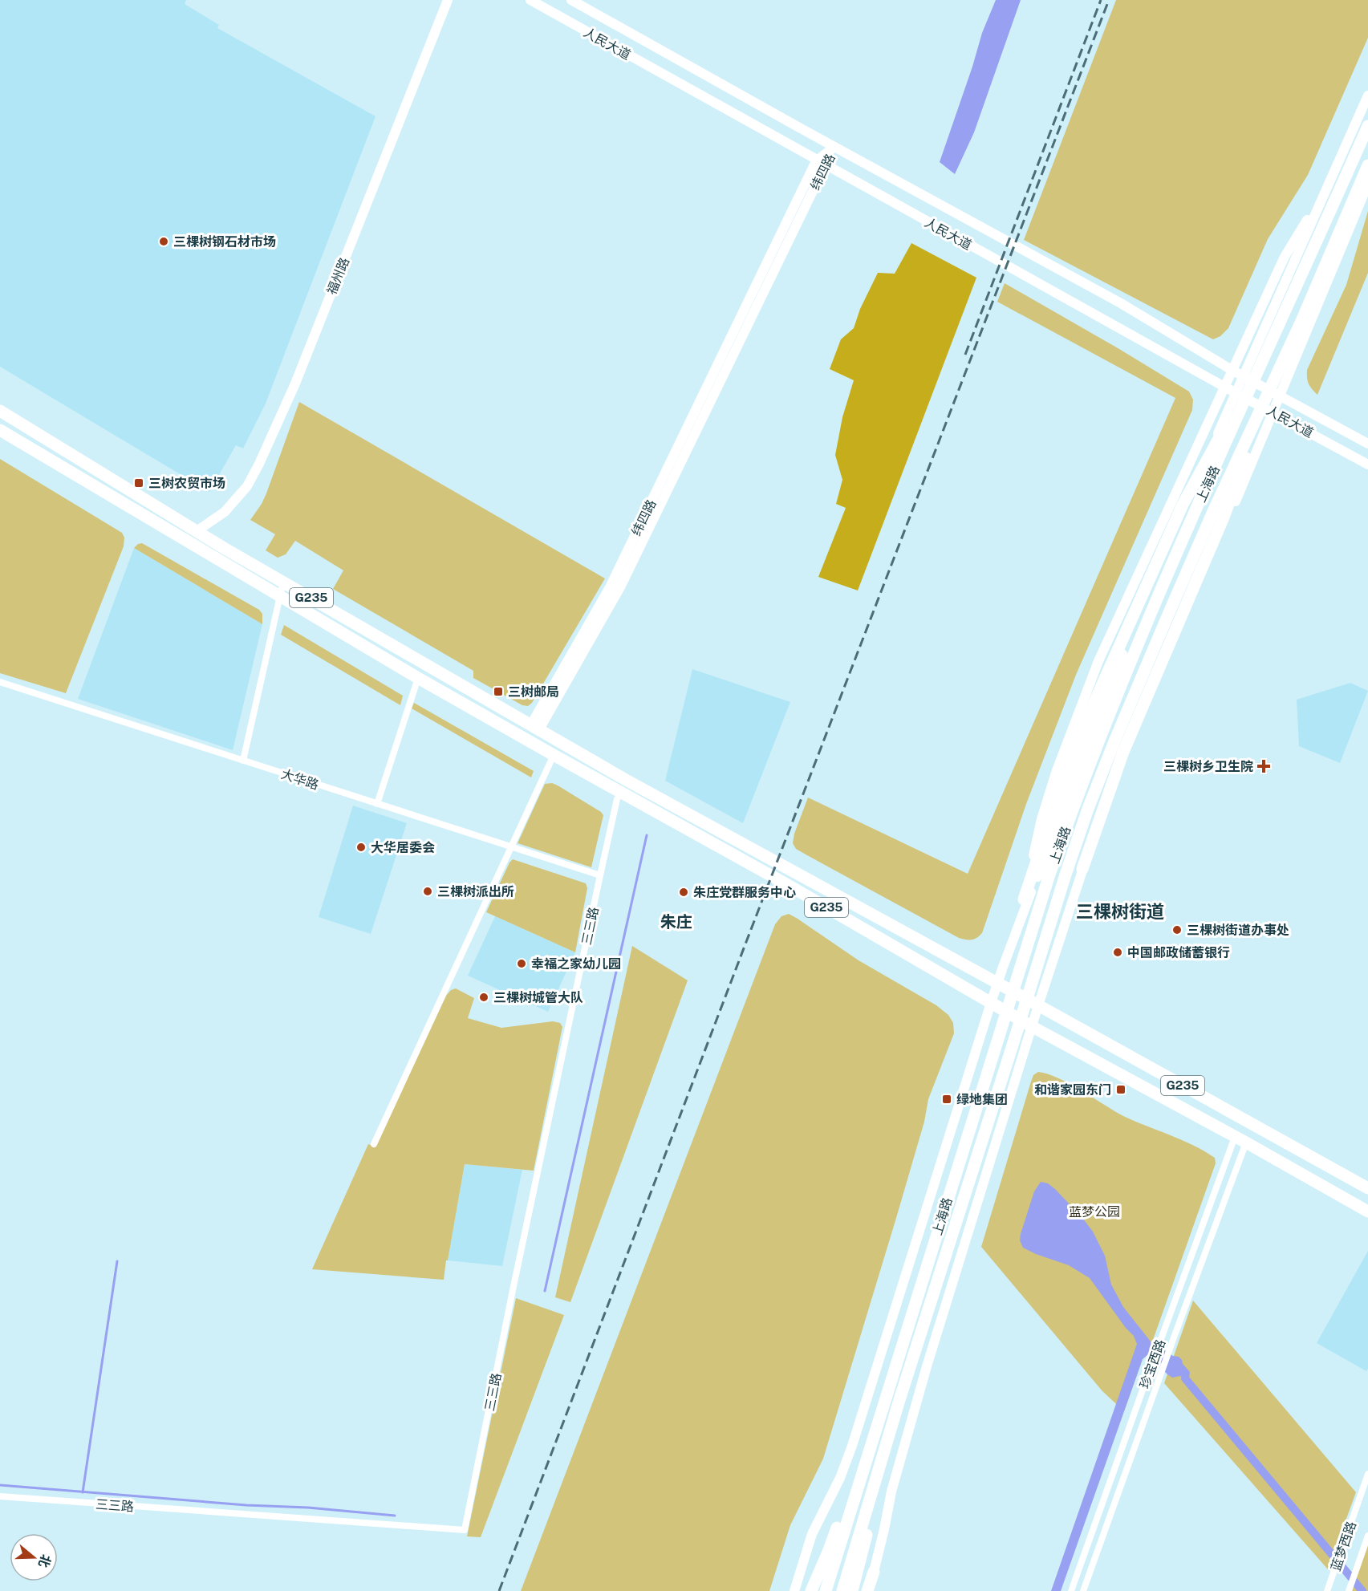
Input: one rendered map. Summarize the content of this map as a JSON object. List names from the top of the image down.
{
  "streets": {
    "highway": ["上海路", "G235"],
    "street": [
      "人民大道",
      "纬四路",
      "福州路",
      "大华路",
      "三三路",
      "珍宝西路",
      "蓝梦西路"
    ]
  },
  "crossings": [
    ["人民大道", "纬四路"],
    ["人民大道", "上海路"],
    ["纬四路", "G235"],
    ["福州路", "G235"],
    ["上海路", "G235"],
    ["G235", "珍宝西路"],
    ["大华路", "三三路"]
  ],
  "districts": ["三棵树街道", "朱庄"],
  "parks": ["蓝梦公园"],
  "places": {
    "other": [
      "三棵树钢石材市场",
      "大华居委会",
      "三棵树派出所",
      "朱庄党群服务中心",
      "三棵树街道办事处",
      "中国邮政储蓄银行",
      "幸福之家幼儿园",
      "三棵树城管大队"
    ],
    "transit": [
      "三树农贸市场",
      "三树邮局",
      "和谐家园东门",
      "绿地集团"
    ],
    "health": ["三棵树乡卫生院"]
  },
  "north": "right"
}
